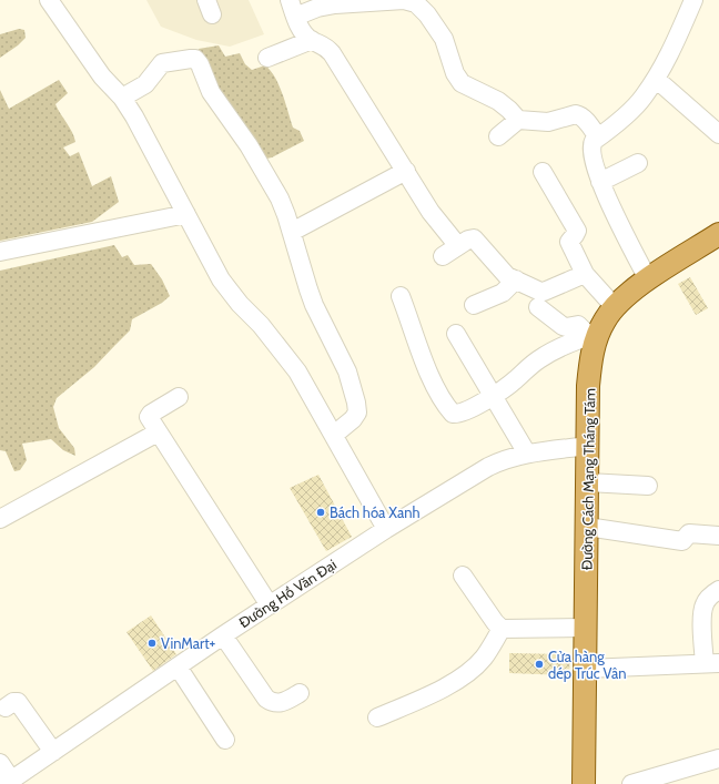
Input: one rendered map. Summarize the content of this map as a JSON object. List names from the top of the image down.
{
  "streets": {
    "main road": ["Đường Cách Mạng Tháng Tám"],
    "street": ["Đường Hồ Văn Đại"]
  },
  "crossings": [
    ["Đường Cách Mạng Tháng Tám", "Đường Hồ Văn Đại"]
  ],
  "places": ["Bách hóa Xanh", "VinMart+", "Cửa hàng dép Trúc Vân"]
}
